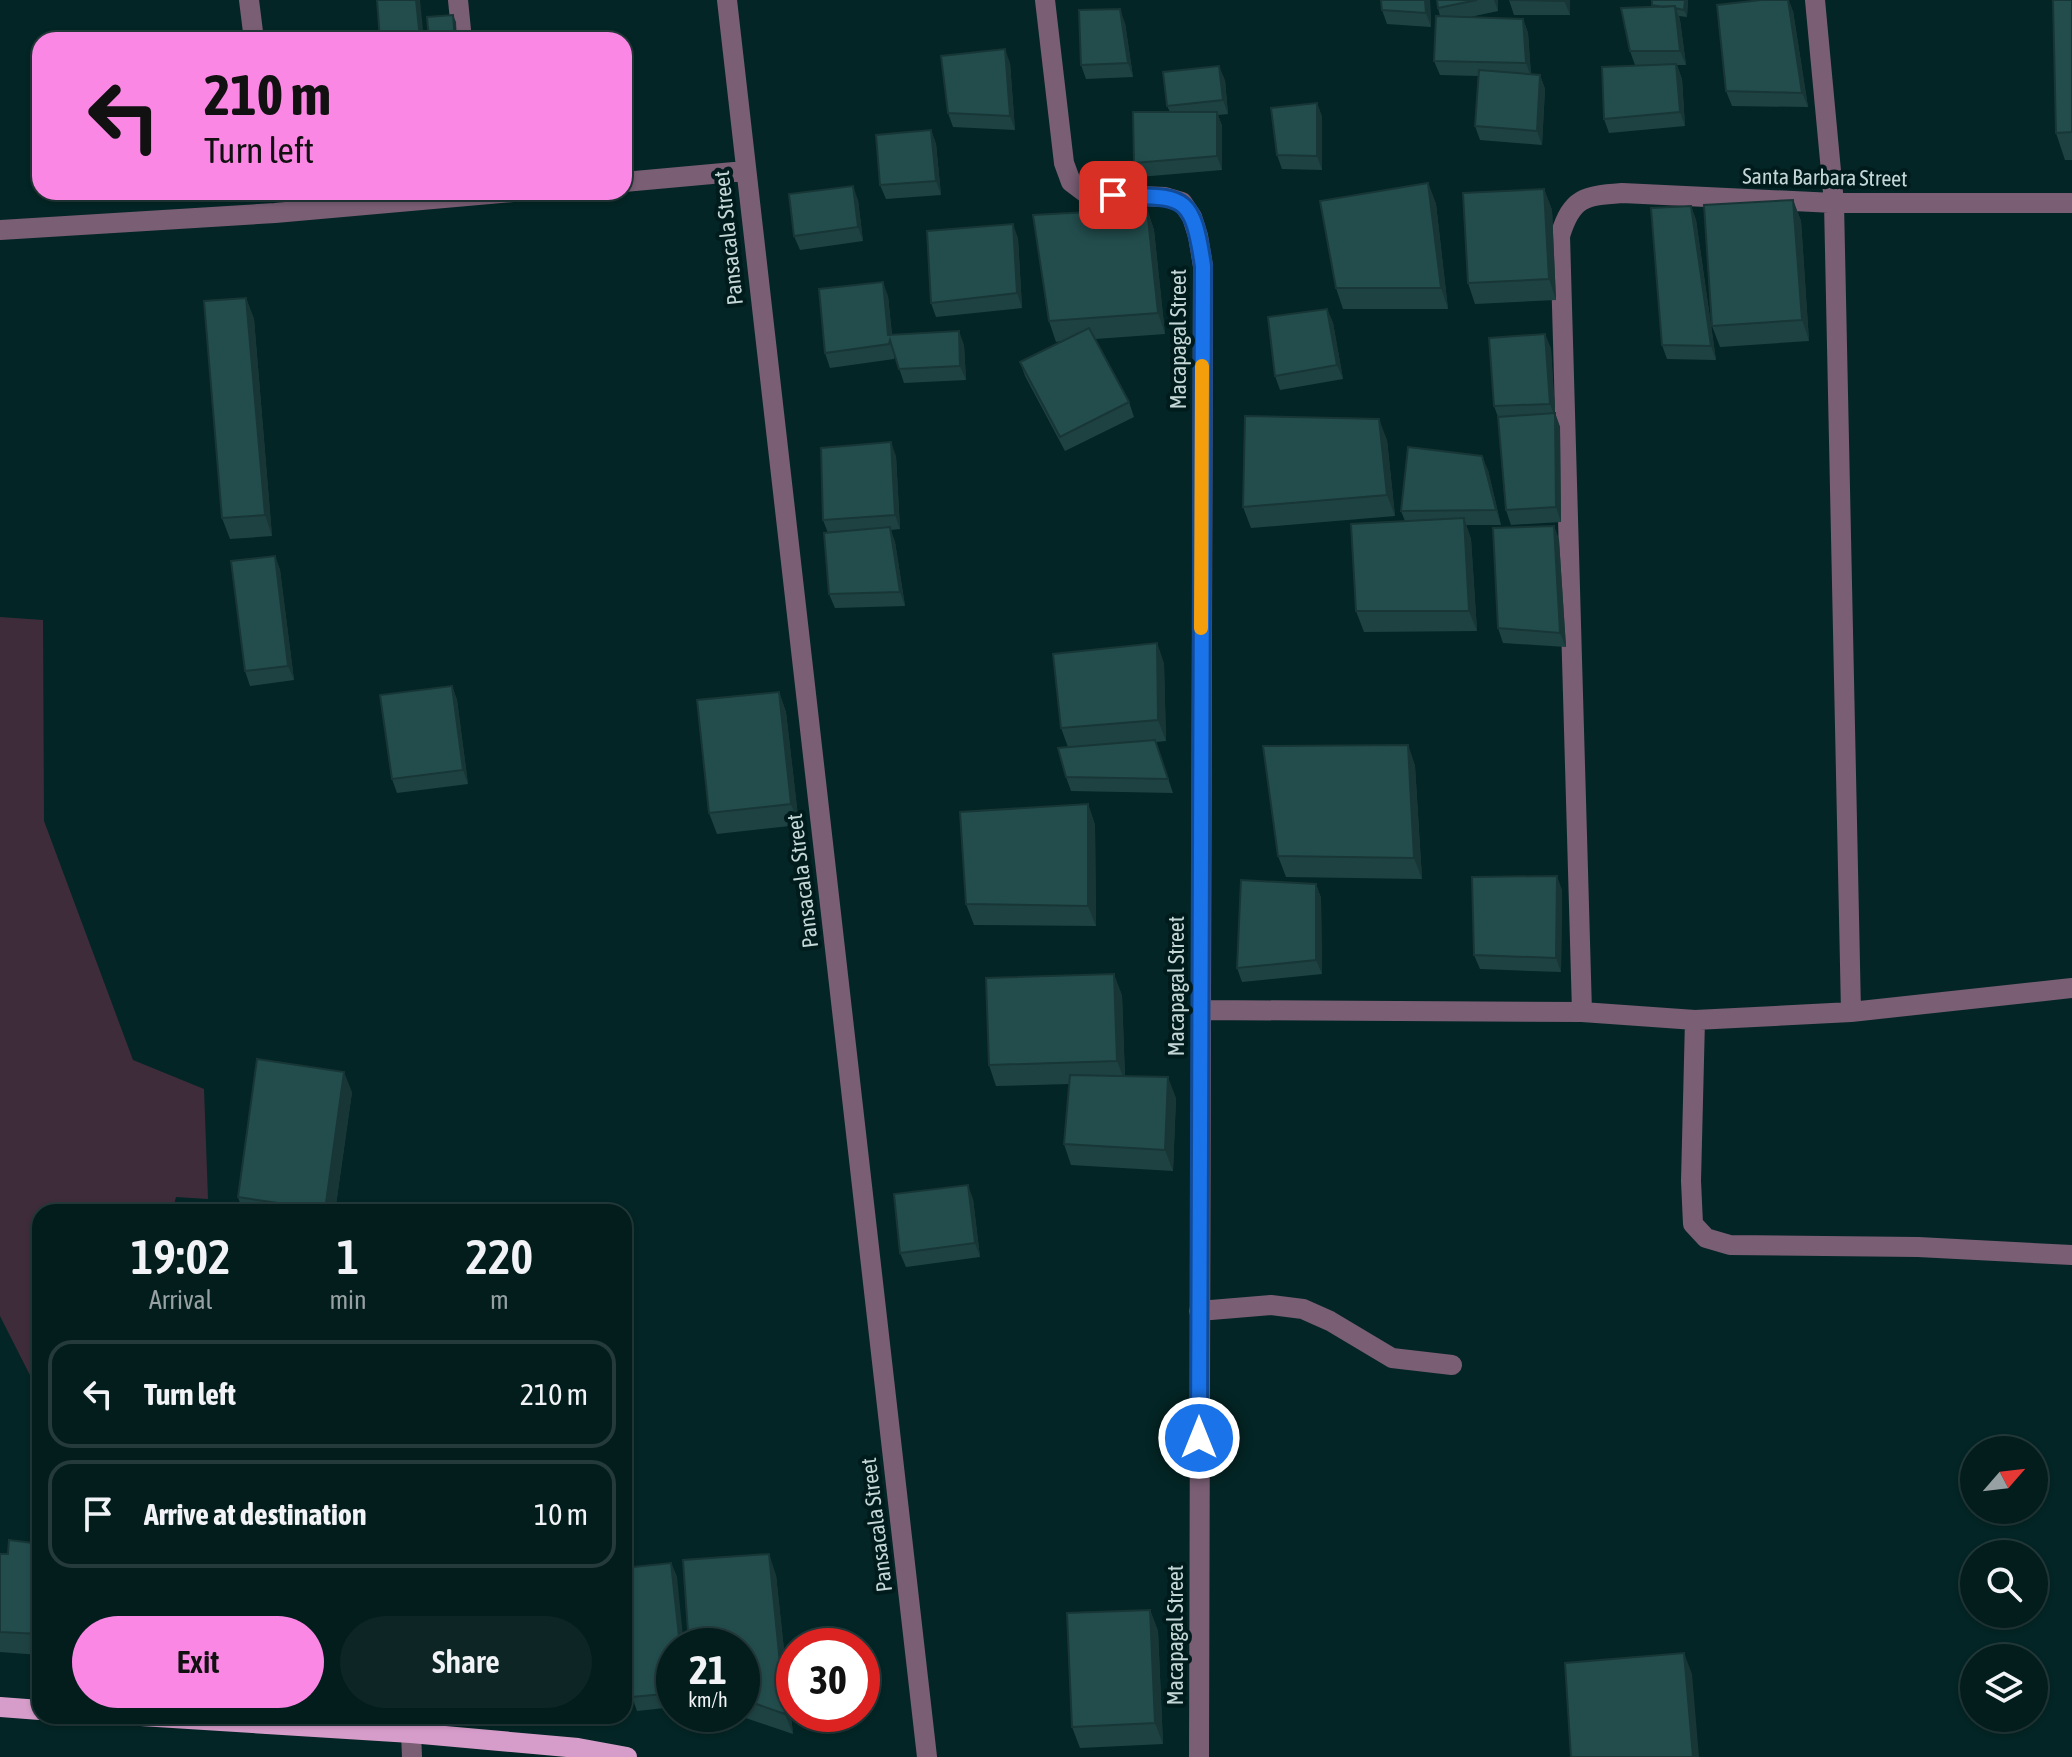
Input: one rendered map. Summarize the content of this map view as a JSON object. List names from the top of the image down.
{
  "streets": {
    "street": ["Santa Barbara Street", "Pansacala Street", "Macapagal Street"]
  },
  "north": "top right",
  "page": {
    "turn": ["210 m", "Turn left"],
    "eta": [
      "19:02",
      "Arrival",
      "1",
      "min",
      "220",
      "m"
    ],
    "list": [
      {
        "name": "Turn left",
        "value": "210 m"
      },
      {
        "name": "Arrive at destination",
        "value": "10 m"
      }
    ],
    "buttons": ["Exit", "Share"],
    "speed": "21 km/h",
    "limit": "30"
  }
}
